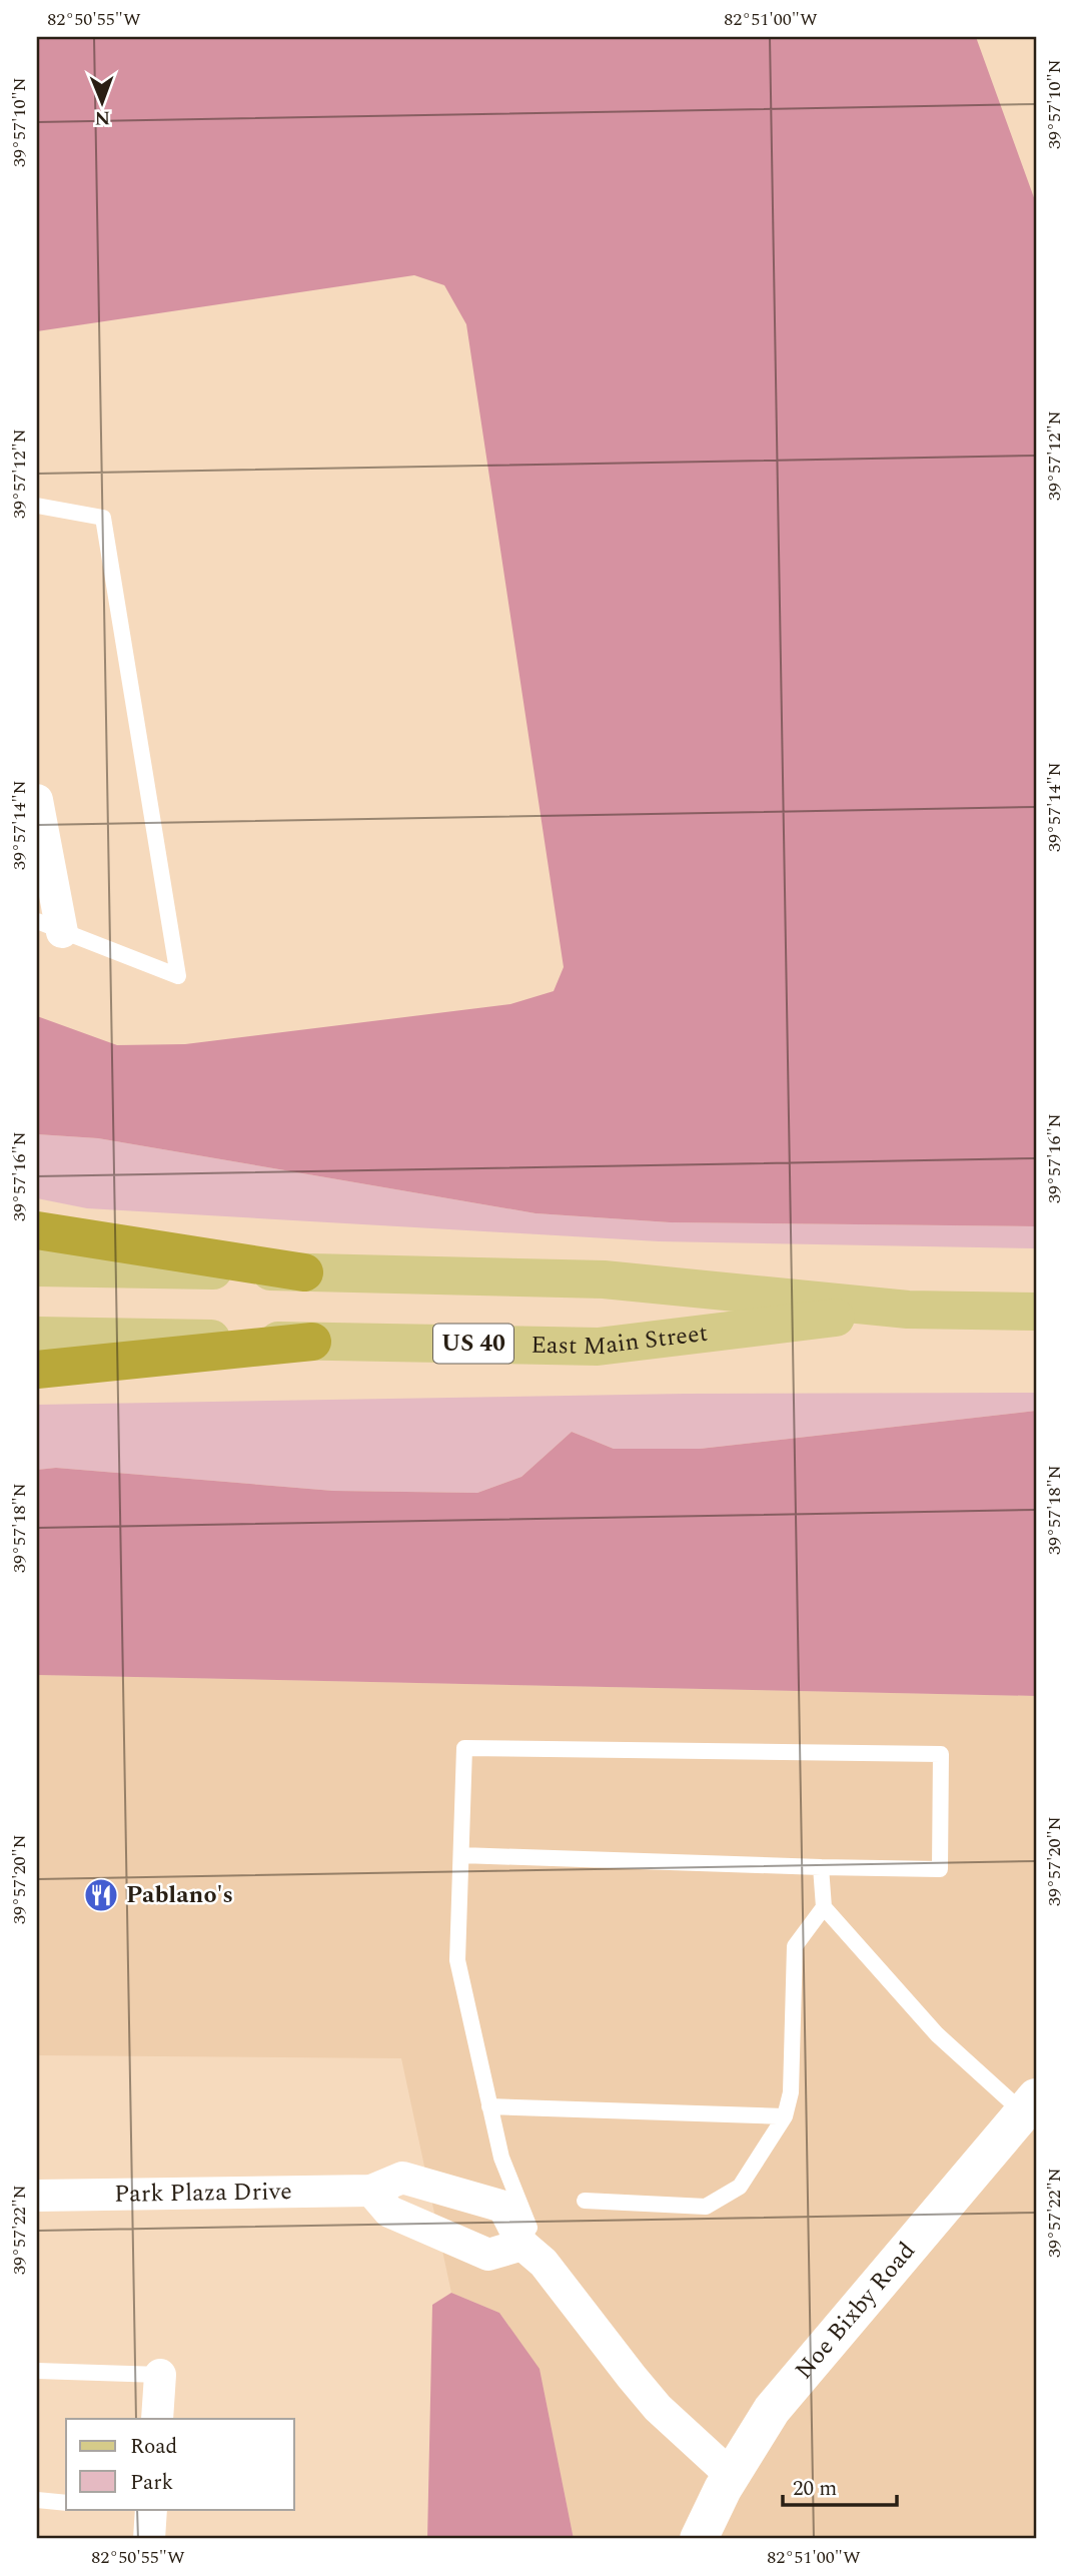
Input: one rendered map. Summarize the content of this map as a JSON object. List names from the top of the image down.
{
  "streets": {
    "main road": ["East Main Street", "US 40"],
    "street": ["Park Plaza Drive", "Noe Bixby Road"]
  },
  "crossings": [
    ["Park Plaza Drive", "Noe Bixby Road"]
  ],
  "places": {
    "restaurant": ["Pablano's"]
  },
  "legend": ["Road", "Park"],
  "scale_bar": "20 m",
  "north": "bottom",
  "coordinates": [
    "82°50'55\"W",
    "82°51'00\"W",
    "39°57'10\"N",
    "39°57'12\"N",
    "39°57'14\"N",
    "39°57'16\"N",
    "39°57'18\"N",
    "39°57'20\"N",
    "39°57'22\"N"
  ]
}
